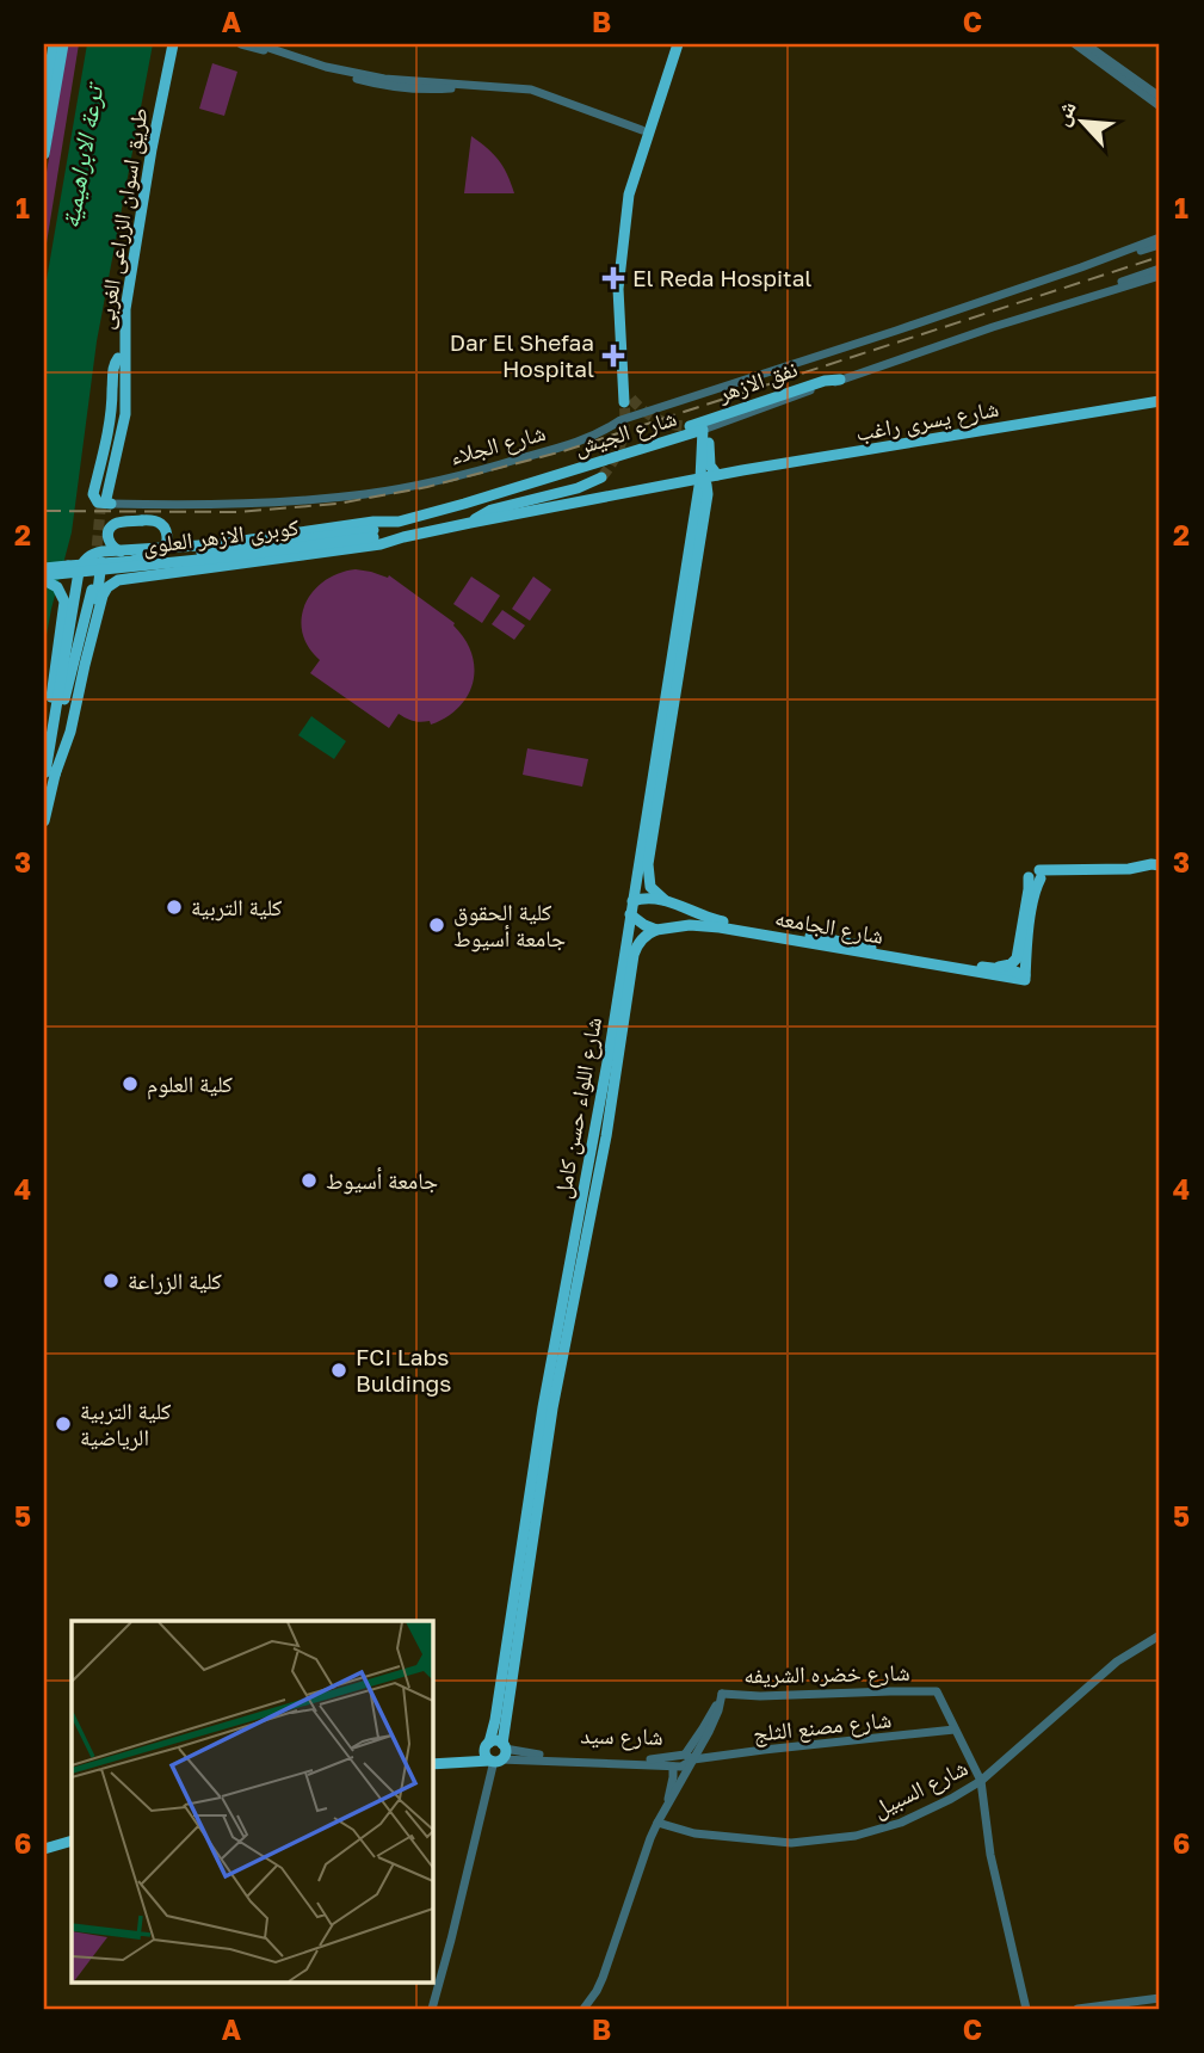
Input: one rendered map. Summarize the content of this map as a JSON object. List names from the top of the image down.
{
  "streets": {
    "main road": [
      "طريق اسوان الزراعى الغربى",
      "نفق الازهر",
      "شارع يسرى راغب",
      "شارع الجيش",
      "كوبرى الازهر العلوى",
      "شارع الجامعه",
      "شارع اللواء حسن كامل",
      "شارع سيد"
    ],
    "street": [
      "شارع الجلاء",
      "شارع خضره الشريفه",
      "شارع مصنع الثلج",
      "شارع السبيل"
    ]
  },
  "crossings": [
    ["طريق اسوان الزراعى الغربى", "شارع الجلاء"],
    ["نفق الازهر", "شارع الجيش"],
    ["شارع يسرى راغب", "شارع اللواء حسن كامل"],
    ["شارع الجيش", "كوبرى الازهر العلوى"],
    ["شارع الجيش", "شارع اللواء حسن كامل"],
    ["شارع الجامعه", "شارع اللواء حسن كامل"],
    ["شارع اللواء حسن كامل", "شارع سيد"],
    ["شارع خضره الشريفه", "شارع مصنع الثلج"],
    ["شارع خضره الشريفه", "شارع سيد"],
    ["شارع مصنع الثلج", "شارع سيد"]
  ],
  "water": ["ترعة الابراهيمية"],
  "places": {
    "health": ["El Reda Hospital", "Dar El Shefaa Hospital"],
    "other": [
      "كلية التربية",
      "كلية الحقوق جامعة أسيوط",
      "كلية العلوم",
      "جامعة أسيوط",
      "كلية الزراعة",
      "FCI Labs Buldings",
      "كلية التربية الرياضية"
    ]
  },
  "north": "top left",
  "grid": {
    "columns": ["A", "B", "C"],
    "rows": [
      "1",
      "2",
      "3",
      "4",
      "5",
      "6"
    ]
  }
}
